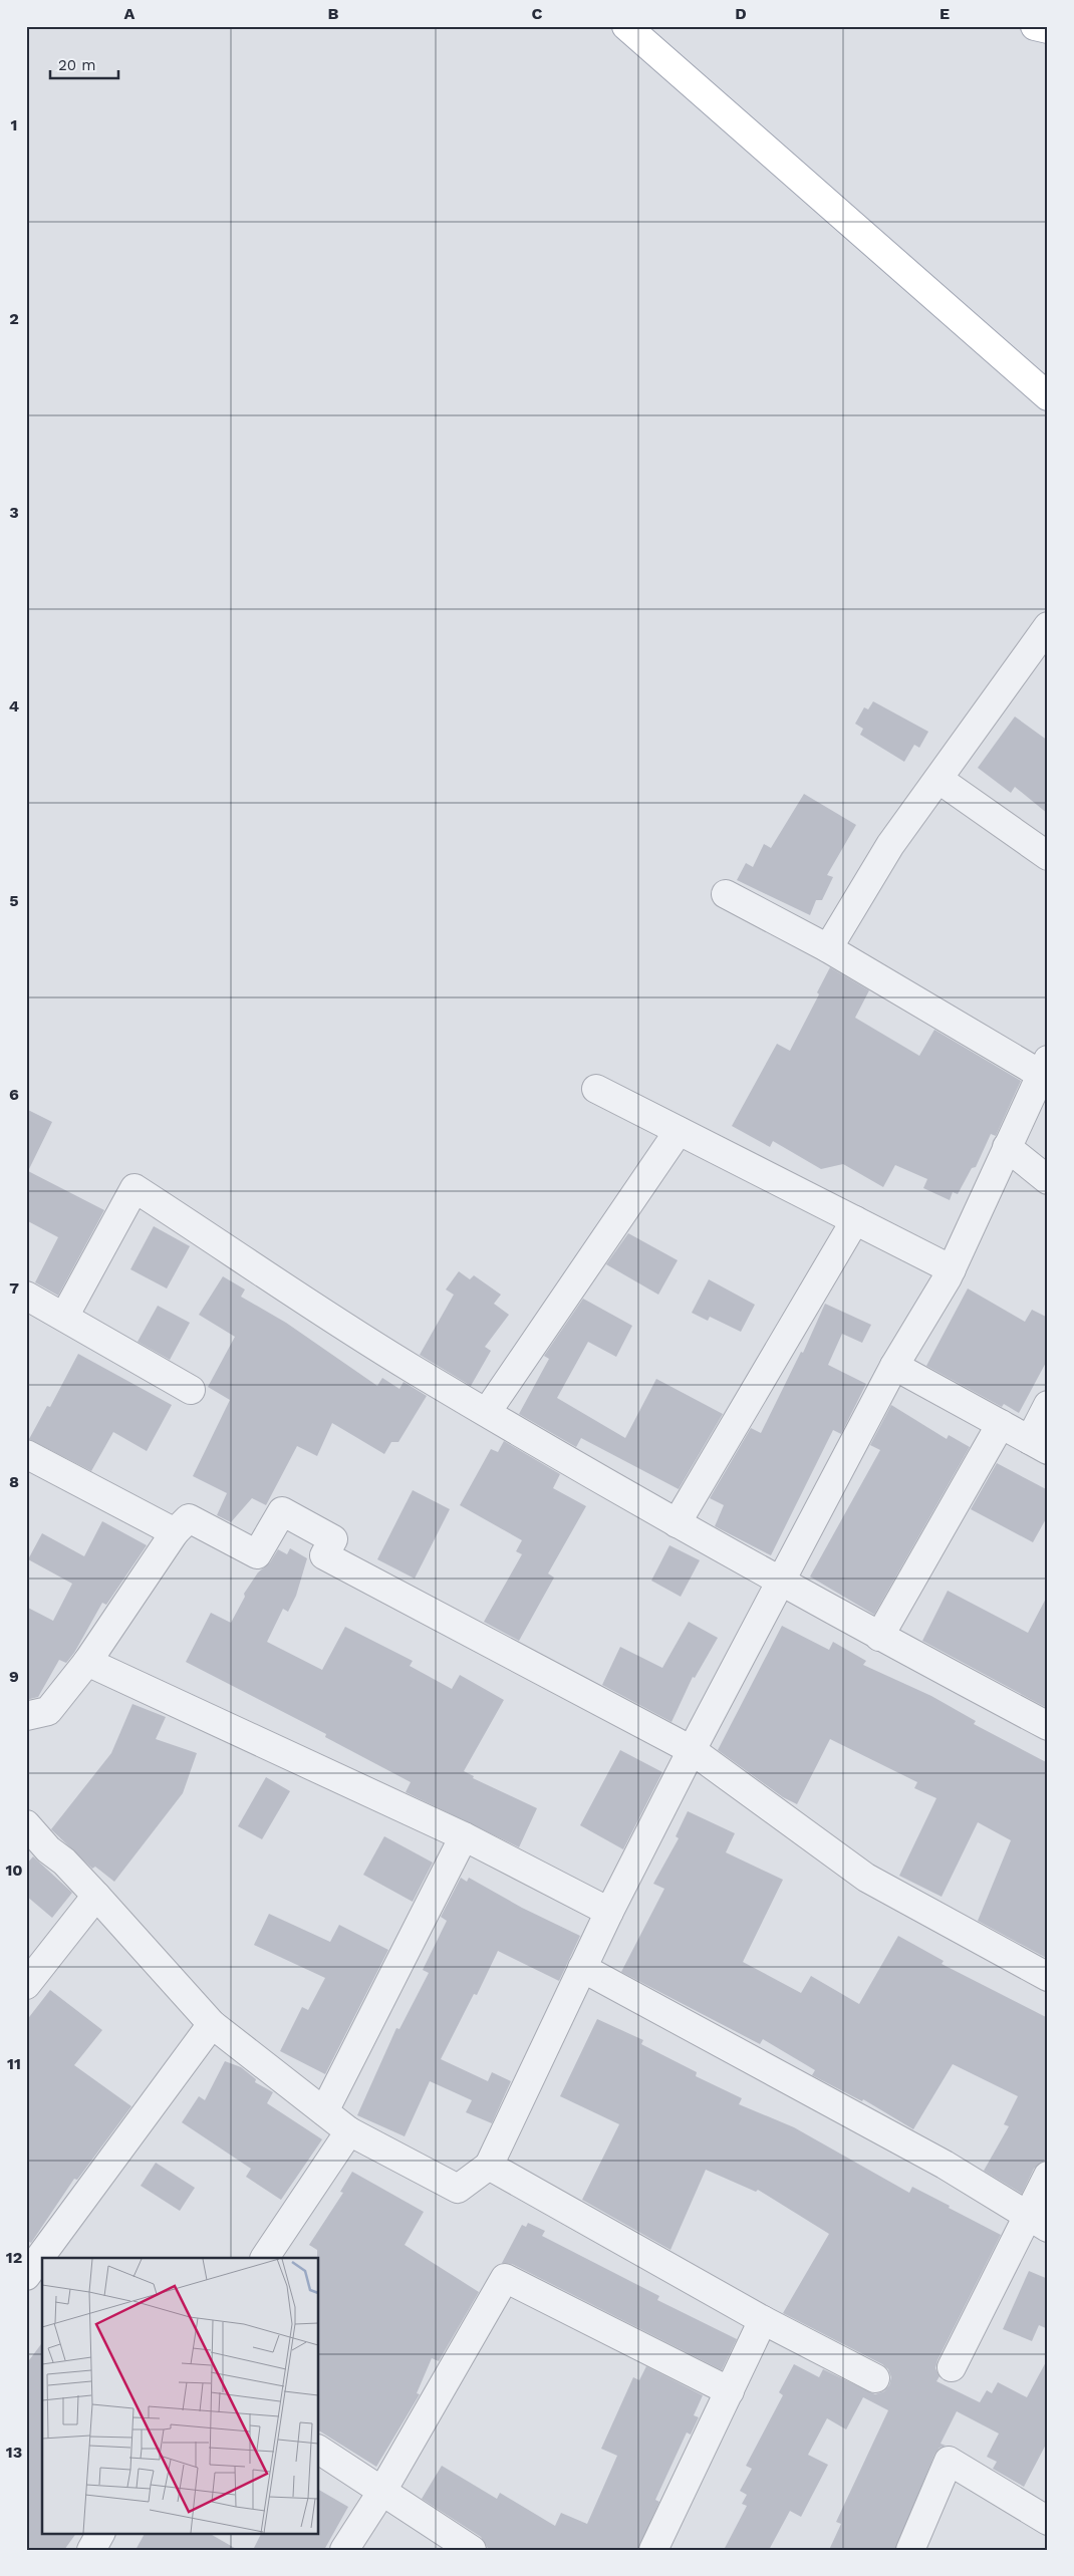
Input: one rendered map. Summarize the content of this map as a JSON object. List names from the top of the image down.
{
  "scale_bar": "20 m",
  "grid": {
    "columns": [
      "A",
      "B",
      "C",
      "D",
      "E"
    ],
    "rows": [
      "1",
      "2",
      "3",
      "4",
      "5",
      "6",
      "7",
      "8",
      "9",
      "10",
      "11",
      "12",
      "13"
    ]
  }
}
